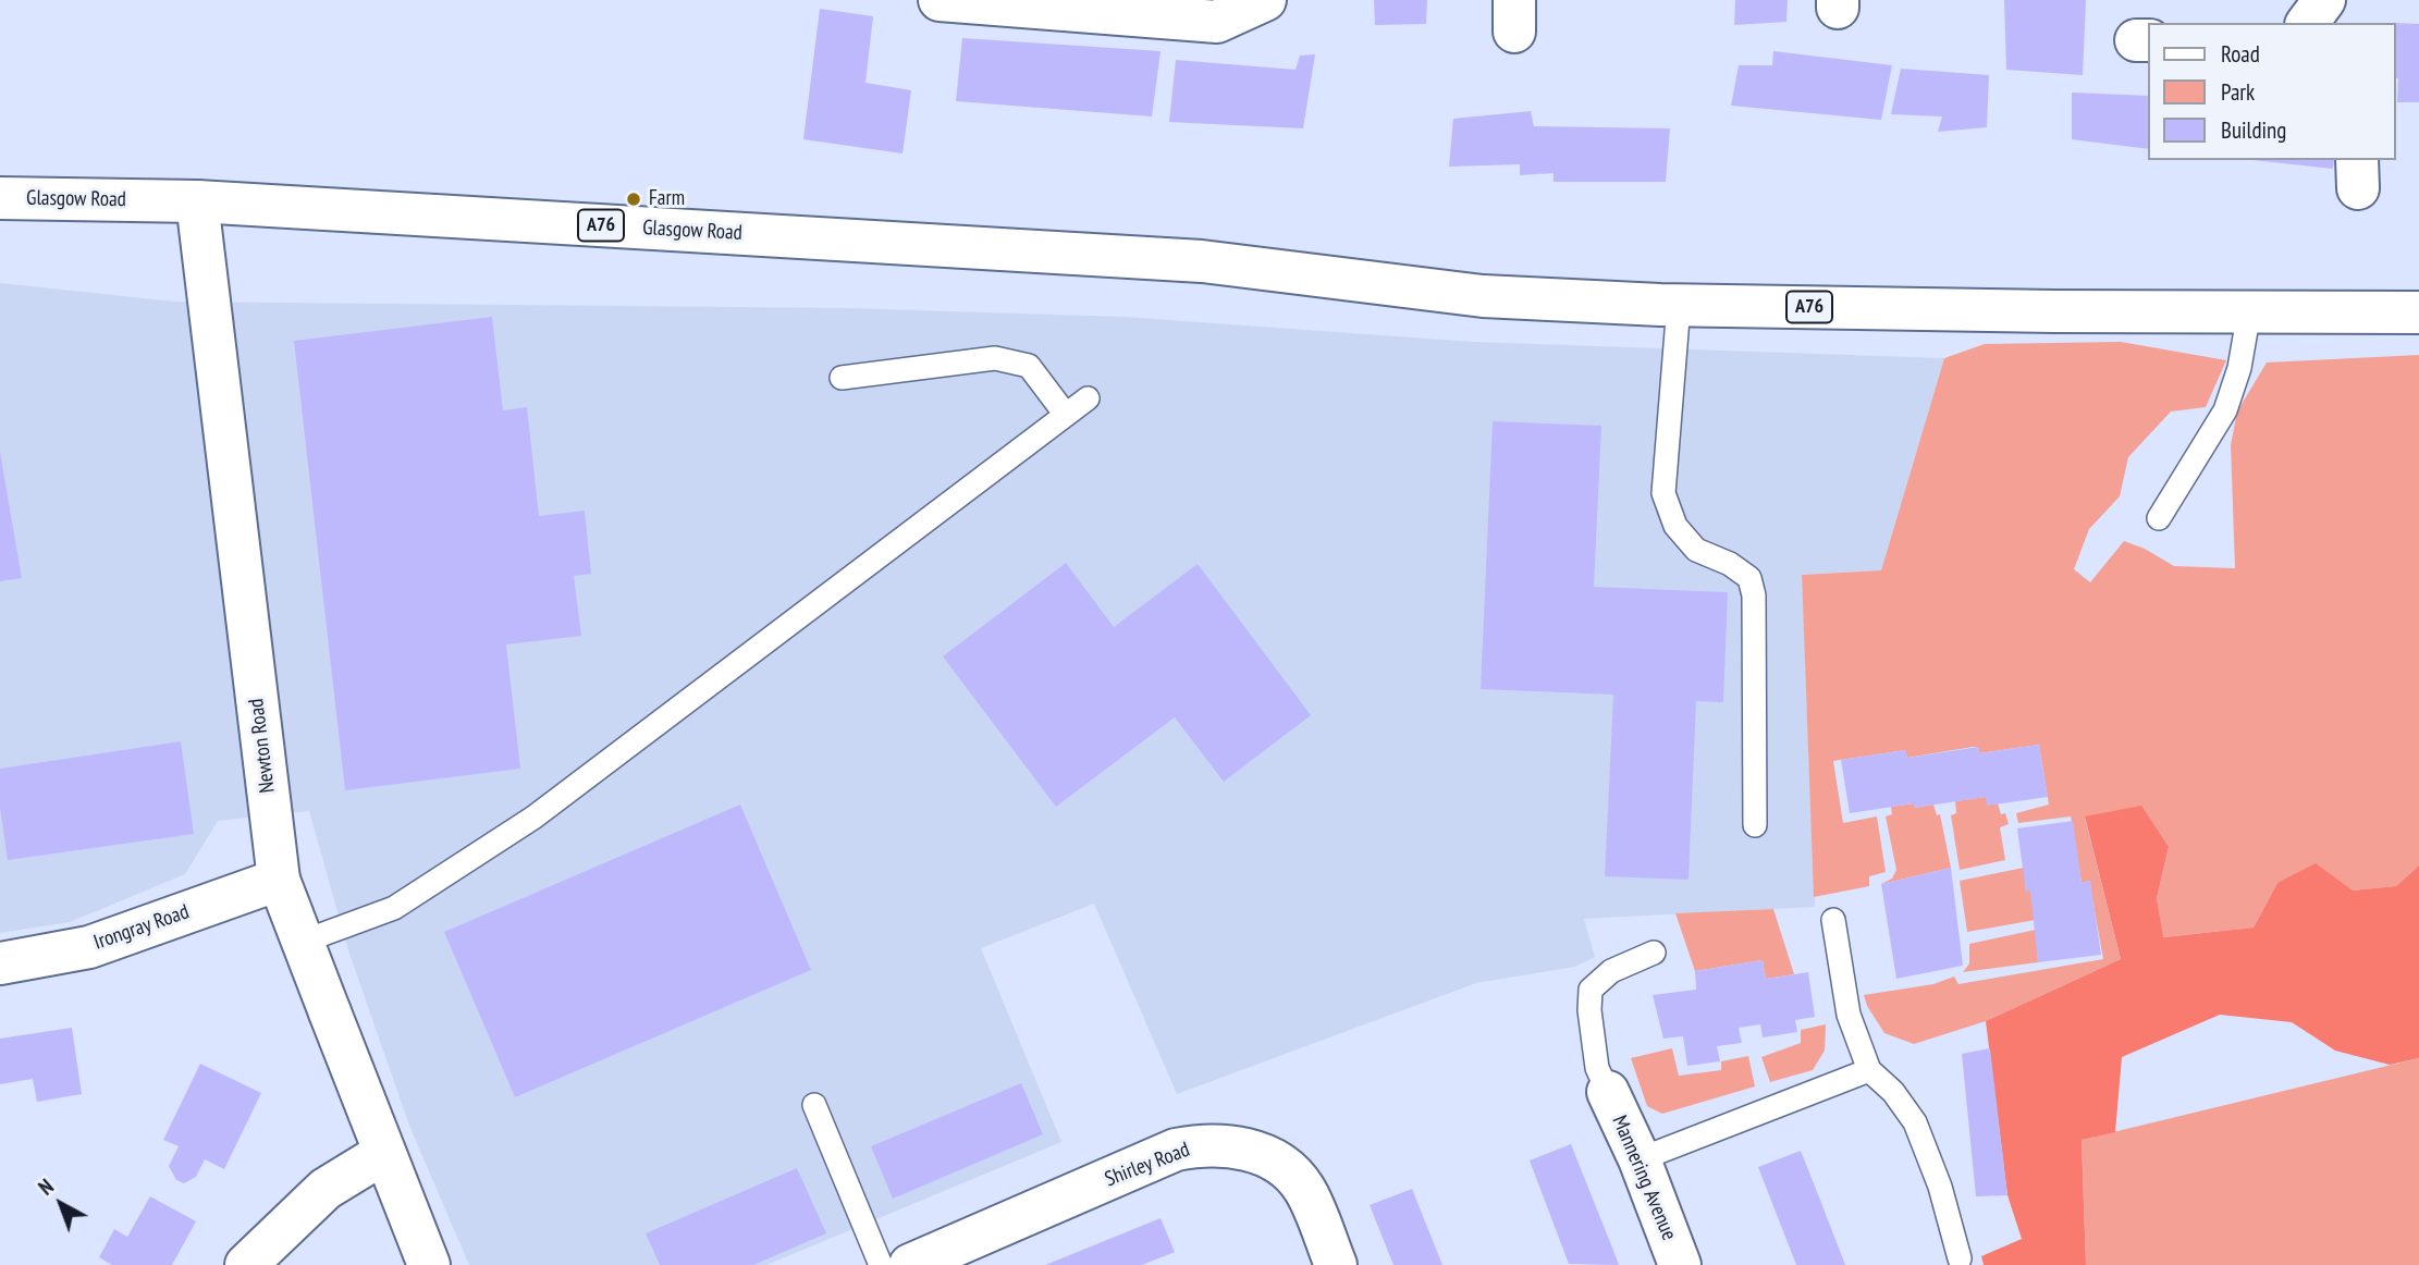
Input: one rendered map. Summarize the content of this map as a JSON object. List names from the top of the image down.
{
  "streets": {
    "main road": [
      "Glasgow Road",
      "A76",
      "Newton Road",
      "Irongray Road",
      "Shirley Road",
      "Mannering Avenue"
    ]
  },
  "crossings": [
    ["Glasgow Road", "A76"],
    ["Glasgow Road", "Newton Road"],
    ["Newton Road", "Irongray Road"]
  ],
  "places": ["Farm"],
  "legend": ["Road", "Park", "Building"],
  "north": "top left"
}
